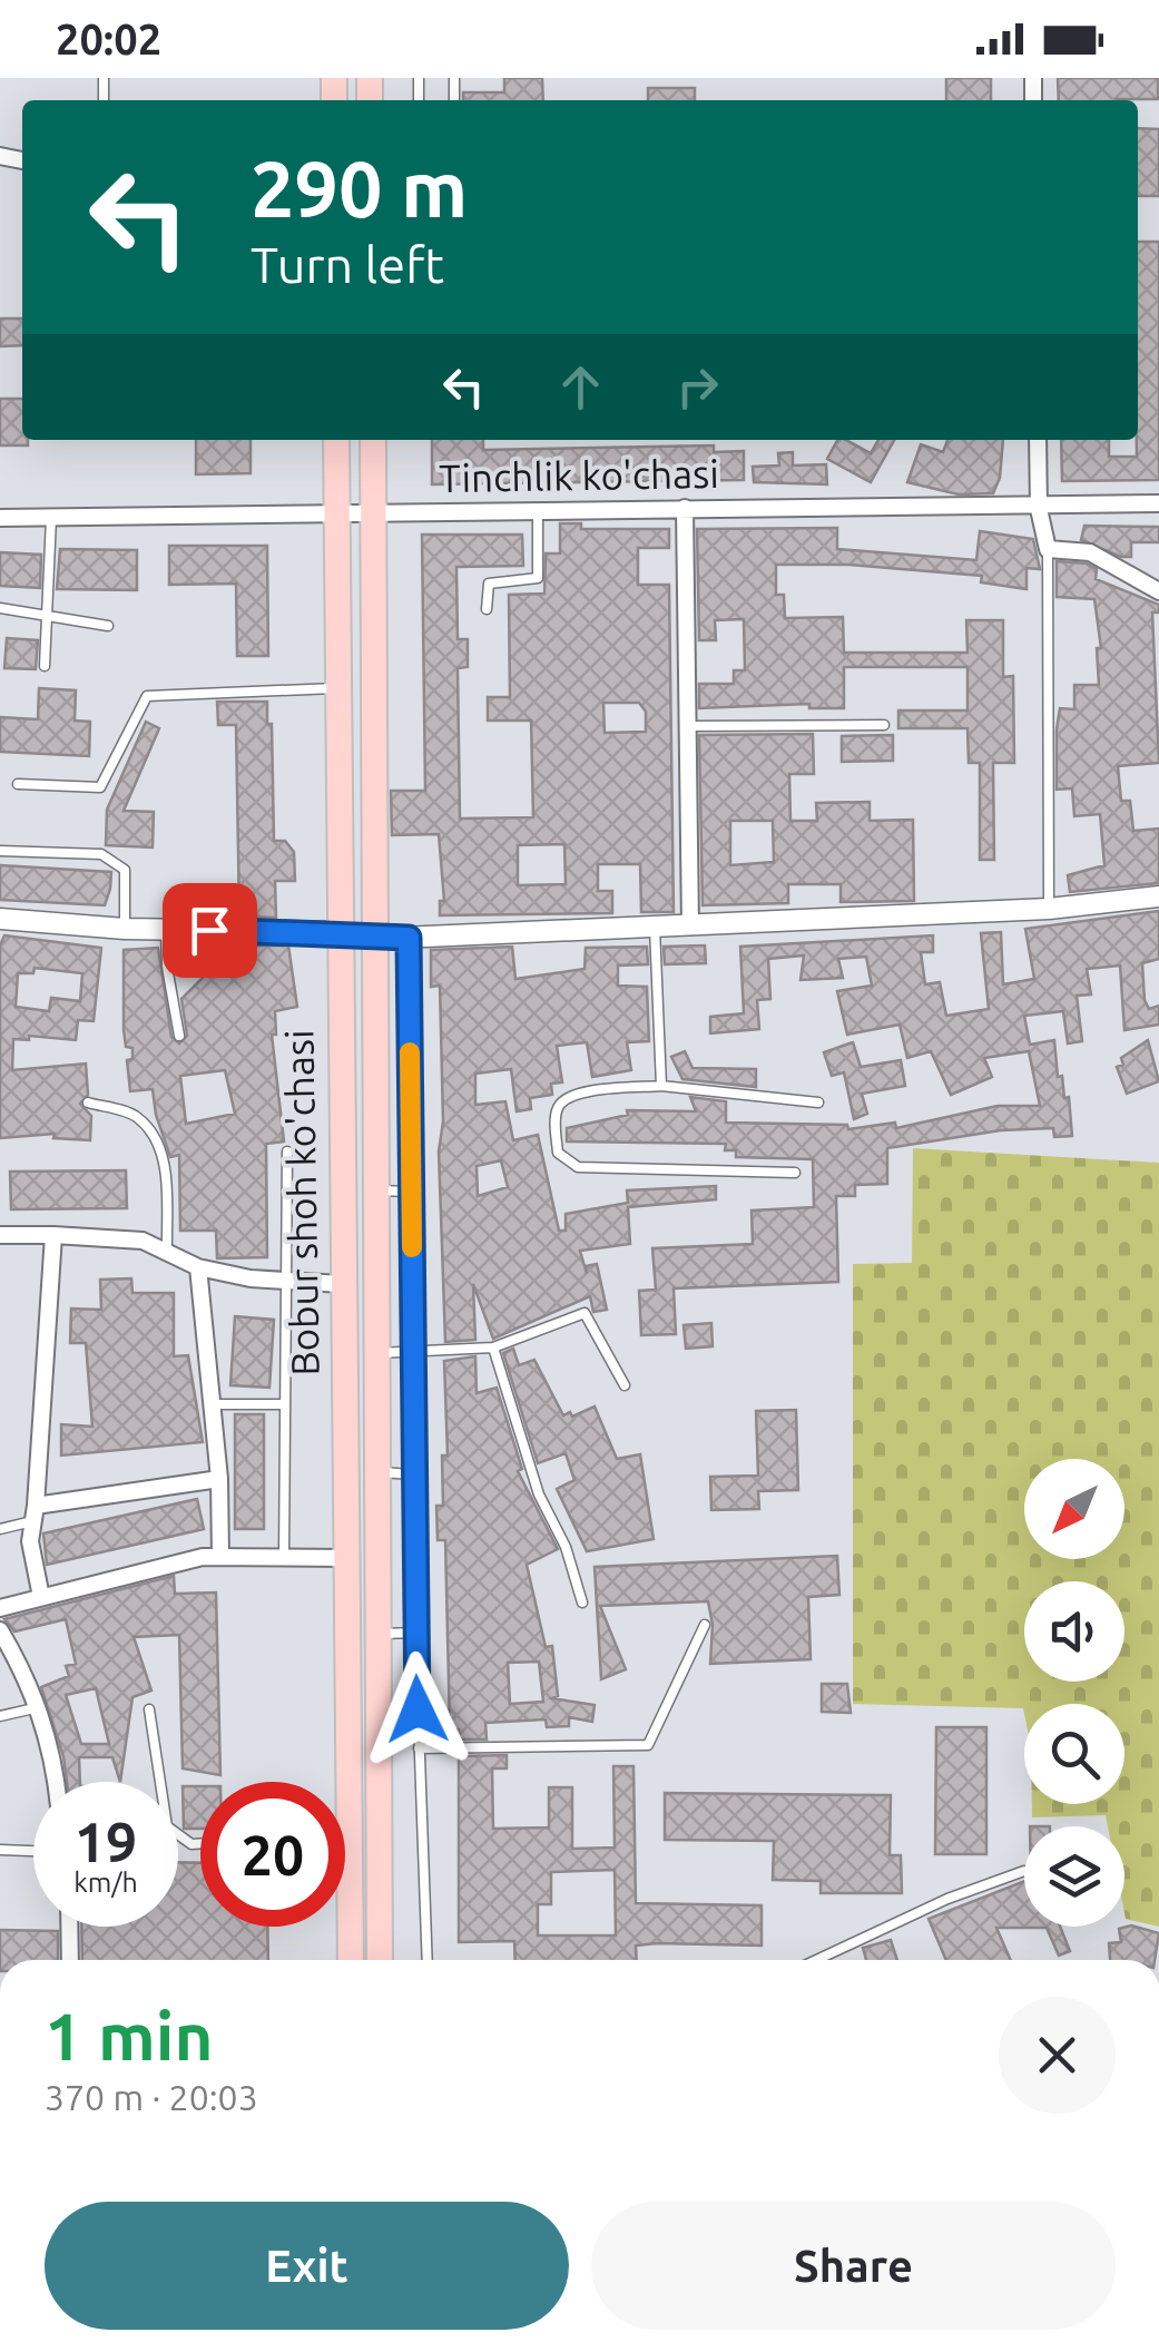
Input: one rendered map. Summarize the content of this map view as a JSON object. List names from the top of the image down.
{
  "streets": {
    "main road": ["Bobur shoh ko'chasi"],
    "street": ["Tinchlik ko'chasi"]
  },
  "crossings": [
    ["Tinchlik ko'chasi", "Bobur shoh ko'chasi"]
  ],
  "north": "bottom left",
  "page": {
    "status": "20:02",
    "turn": ["290 m", "Turn left"],
    "speed": "19 km/h",
    "limit": "20",
    "heading": ["1 min", "370 m · 20:03"],
    "buttons": ["Exit", "Share"]
  }
}
